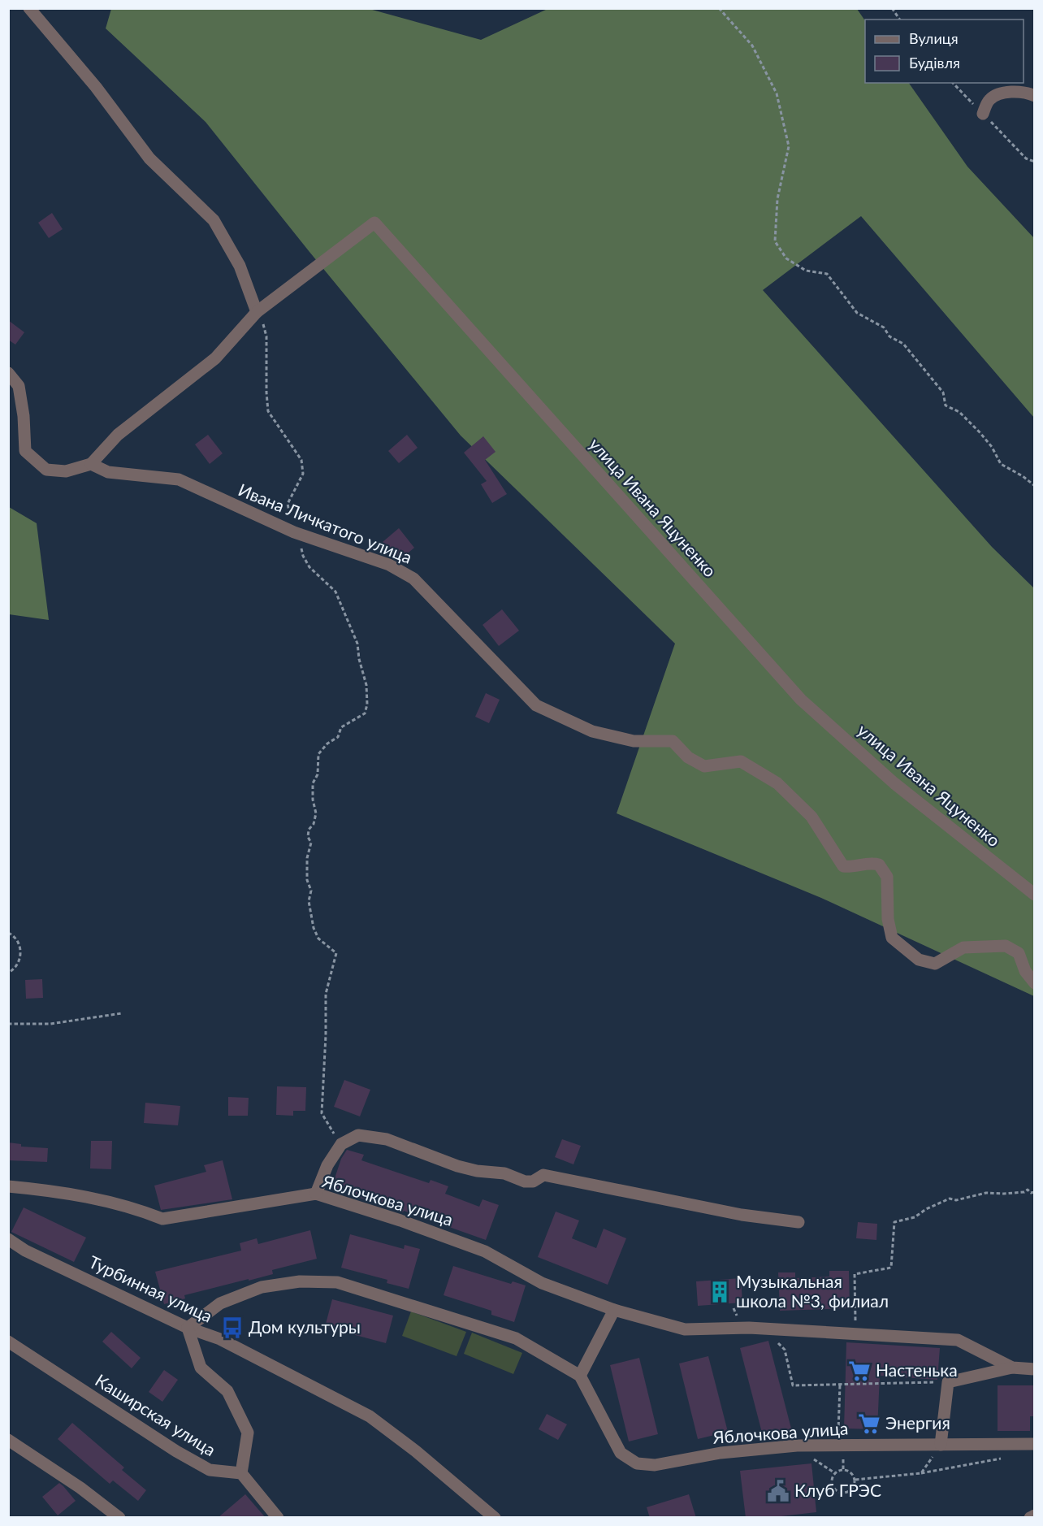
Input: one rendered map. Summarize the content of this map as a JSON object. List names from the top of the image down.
{
  "streets": {
    "street": [
      "улица Ивана Яцуненко",
      "Ивана Личкатого улица",
      "Яблочкова улица",
      "Турбинная улица",
      "Каширская улица"
    ]
  },
  "places": {
    "building": ["Музыкальная школа №3, филиал"],
    "bus stop": ["Дом культуры"],
    "supermarket": ["Настенька", "Энергия"],
    "public building": ["Клуб ГРЭС"]
  },
  "legend": ["Вулиця", "Будівля"]
}
